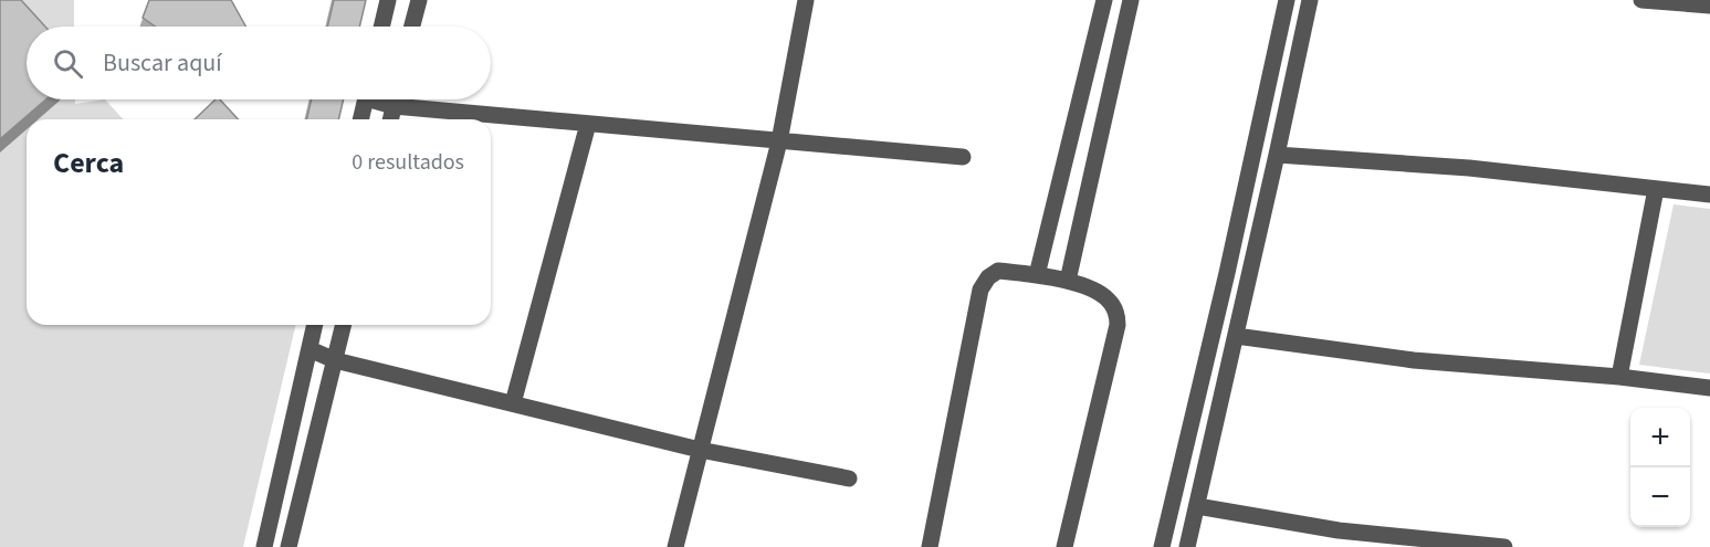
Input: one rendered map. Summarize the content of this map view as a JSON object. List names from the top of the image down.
{
  "page": {
    "search": "Buscar aquí",
    "heading": ["Cerca", "0 resultados"],
    "map_buttons": ["+", "−"]
  }
}
